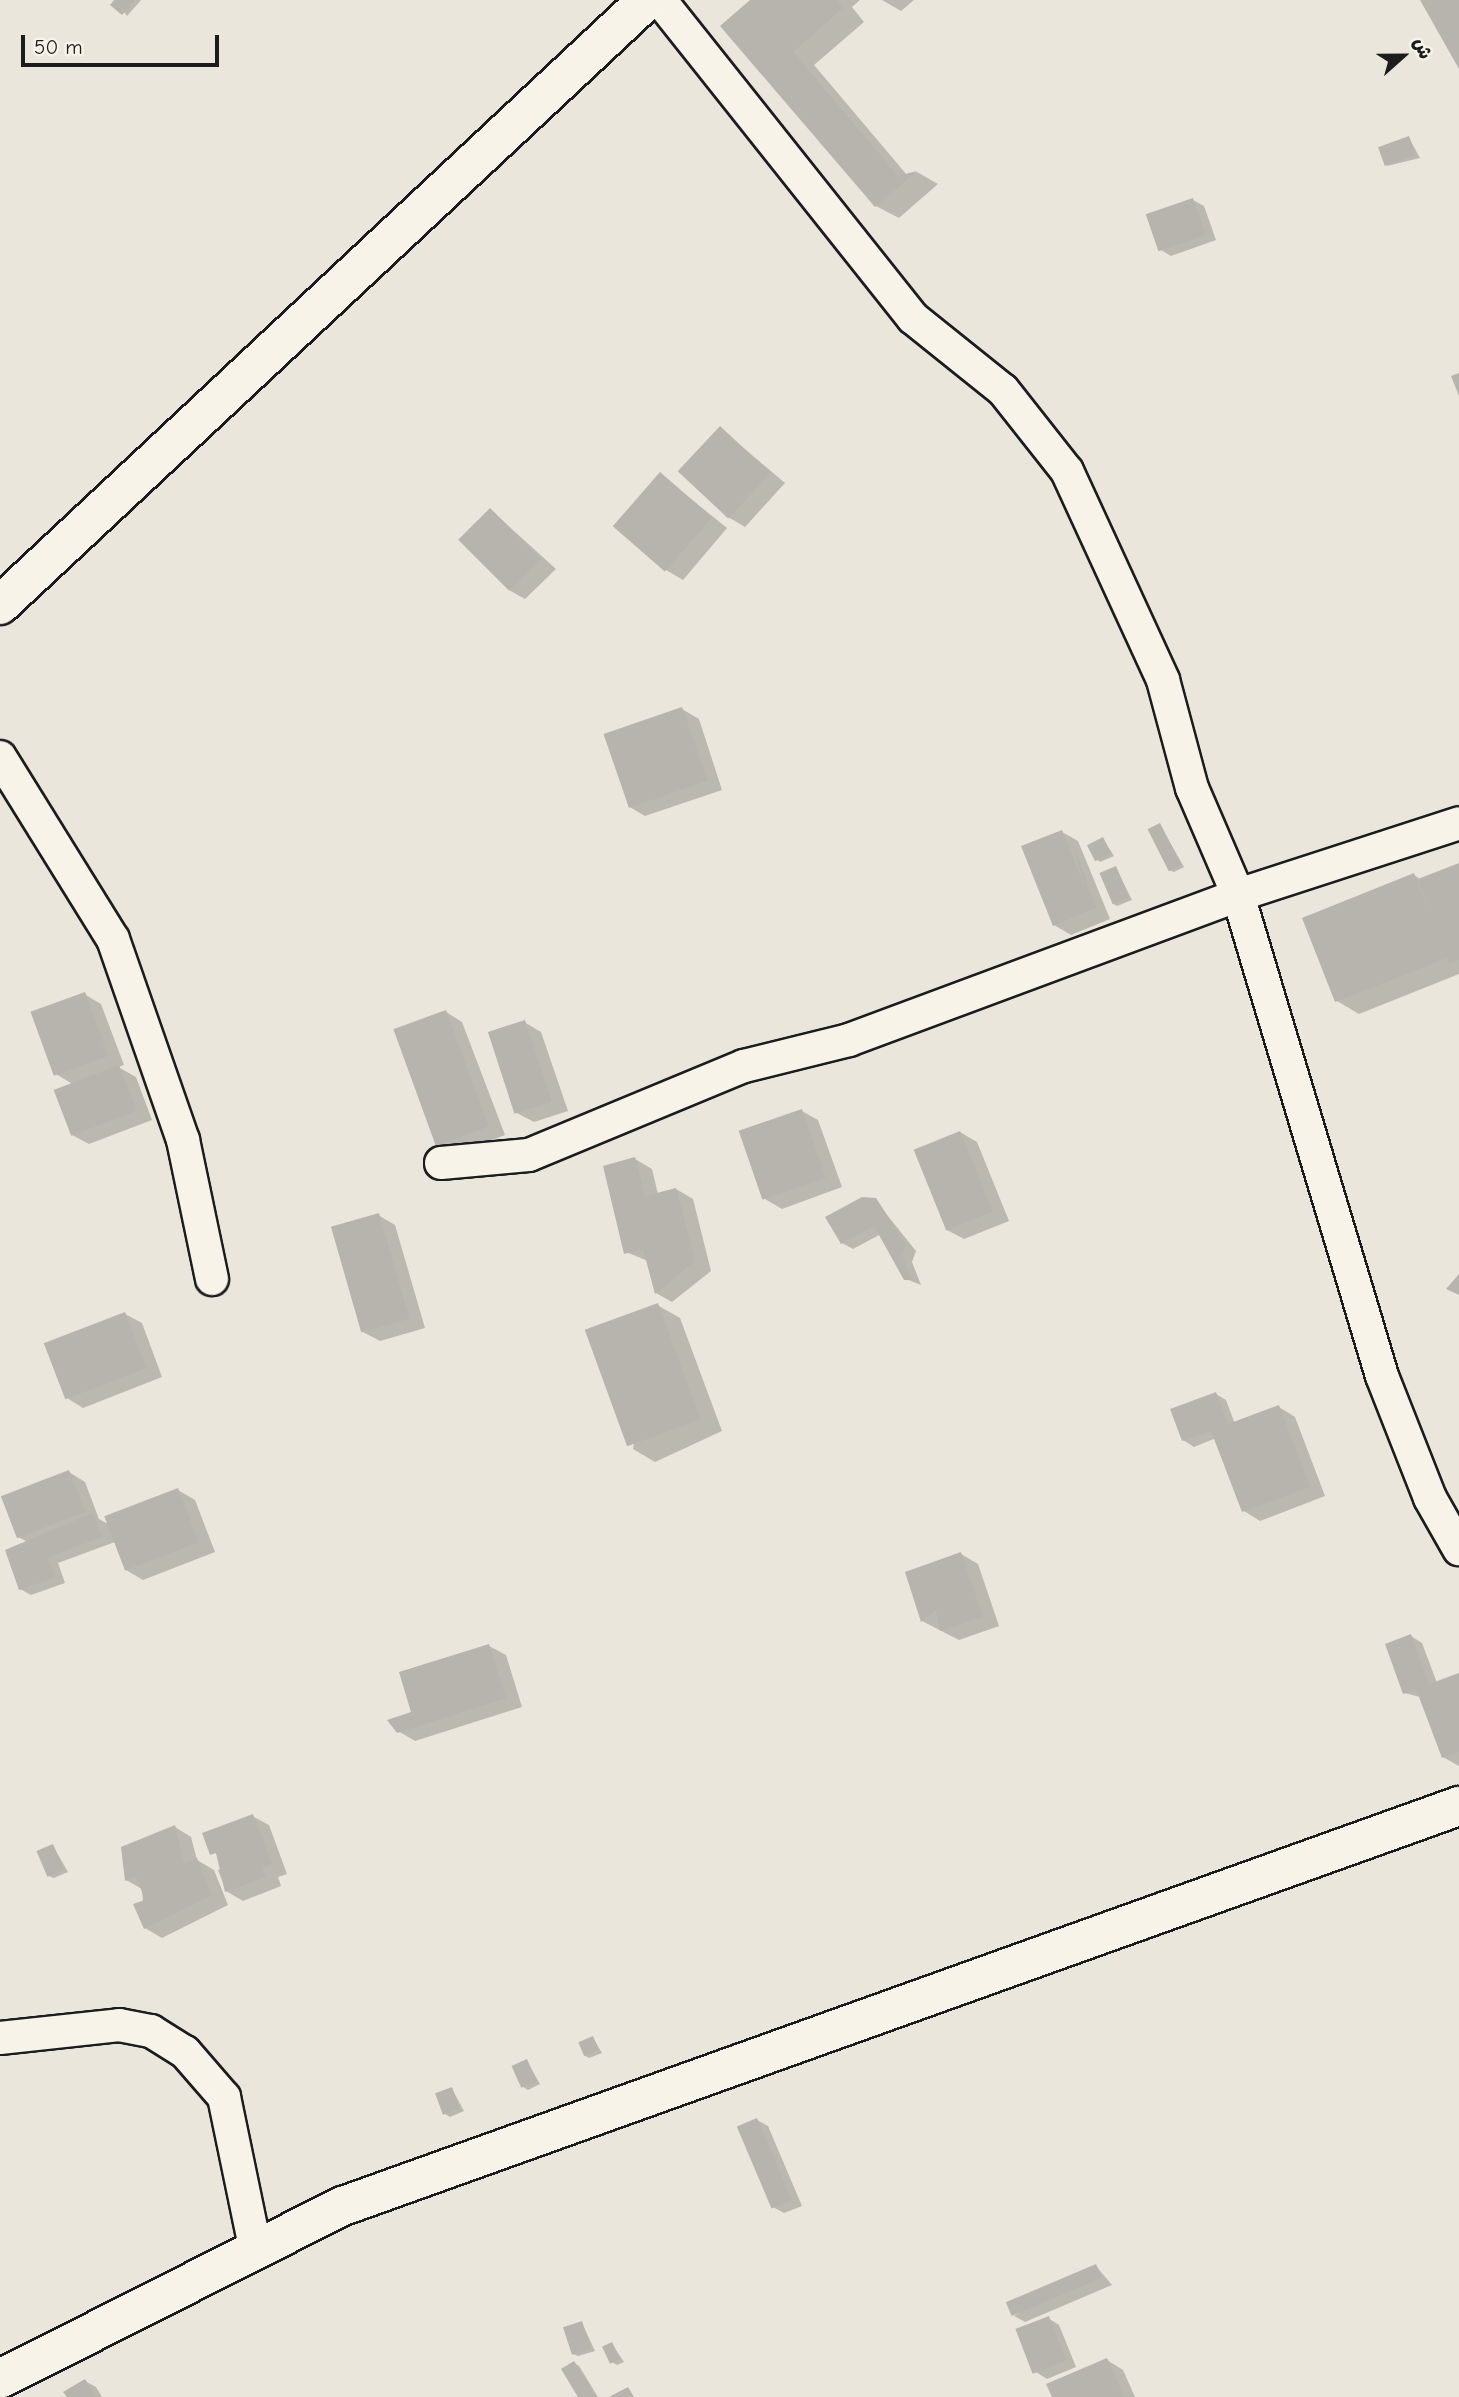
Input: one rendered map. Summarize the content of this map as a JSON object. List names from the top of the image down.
{
  "scale_bar": "50 m",
  "north": "right"
}
